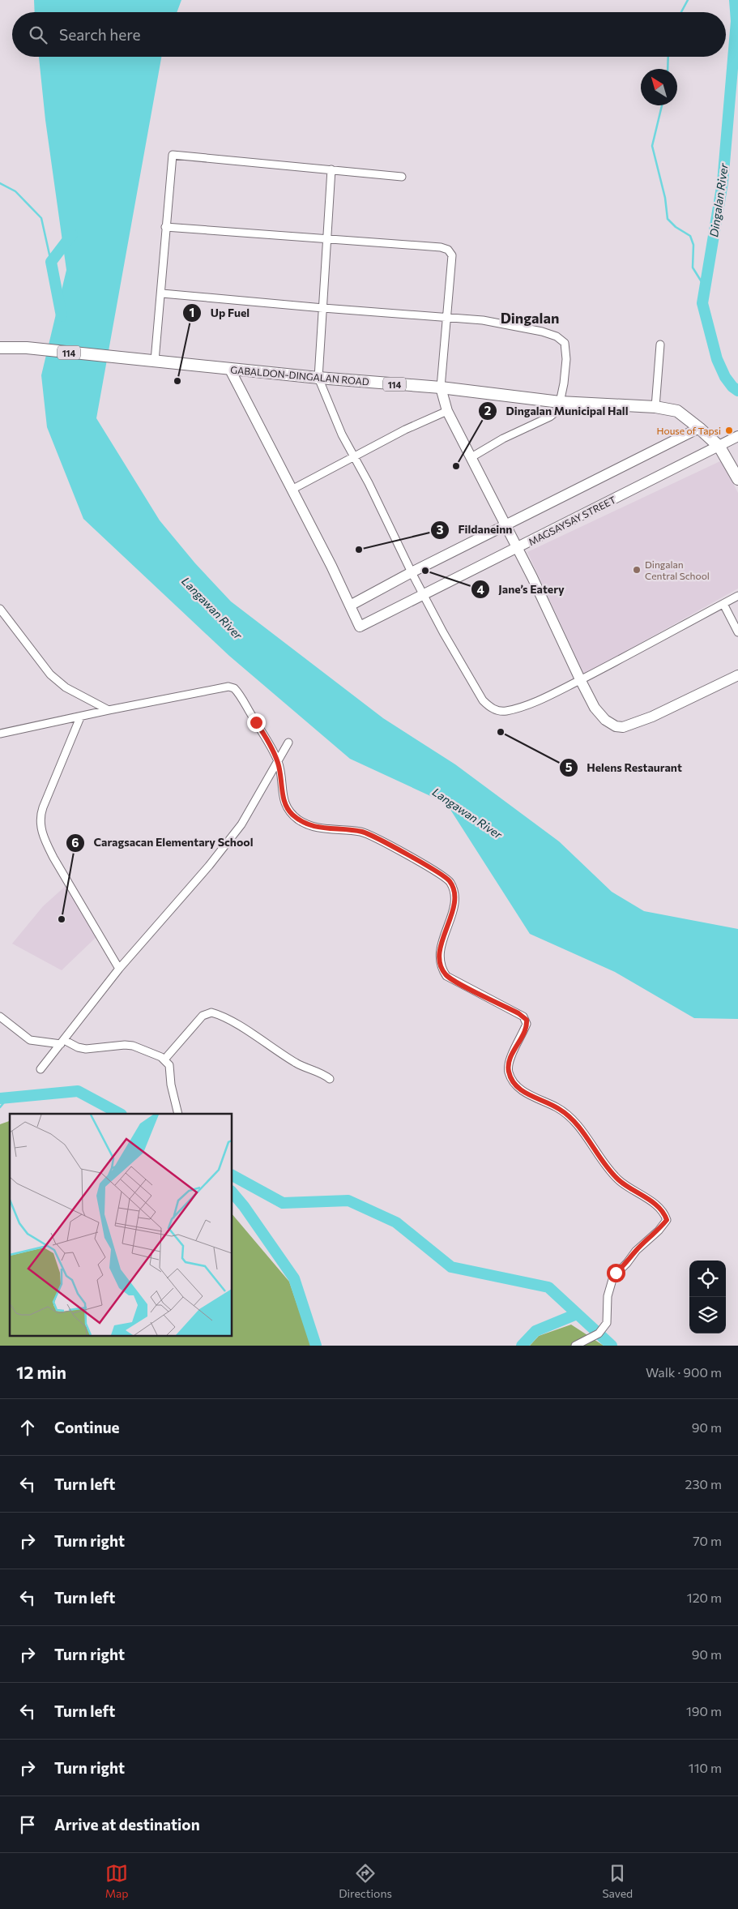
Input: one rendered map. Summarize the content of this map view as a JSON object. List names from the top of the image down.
{
  "streets": {
    "main road": ["114", "GABALDON-DINGALAN ROAD"],
    "street": ["MAGSAYSAY STREET"]
  },
  "crossings": [
    ["GABALDON-DINGALAN ROAD", "MAGSAYSAY STREET"]
  ],
  "districts": ["Dingalan"],
  "water": ["Dingalan River", "Langawan River"],
  "places": [
    "Up Fuel",
    "House of Tapsi",
    "Dingalan Municipal Hall",
    "Fildaneinn",
    "Dingalan Central School",
    "Jane’s Eatery",
    "Helens Restaurant",
    "Caragsacan Elementary School"
  ],
  "north": "top left",
  "page": {
    "search": "Search here",
    "heading": ["12 min", "Walk · 900 m"],
    "list": [
      ["Continue", "90 m"],
      ["Turn left", "230 m"],
      ["Turn right", "70 m"],
      ["Turn left", "120 m"],
      ["Turn right", "90 m"],
      ["Turn left", "190 m"],
      ["Turn right", "110 m"],
      "Arrive at destination"
    ],
    "nav": ["Map", "Directions", "Saved"]
  }
}
